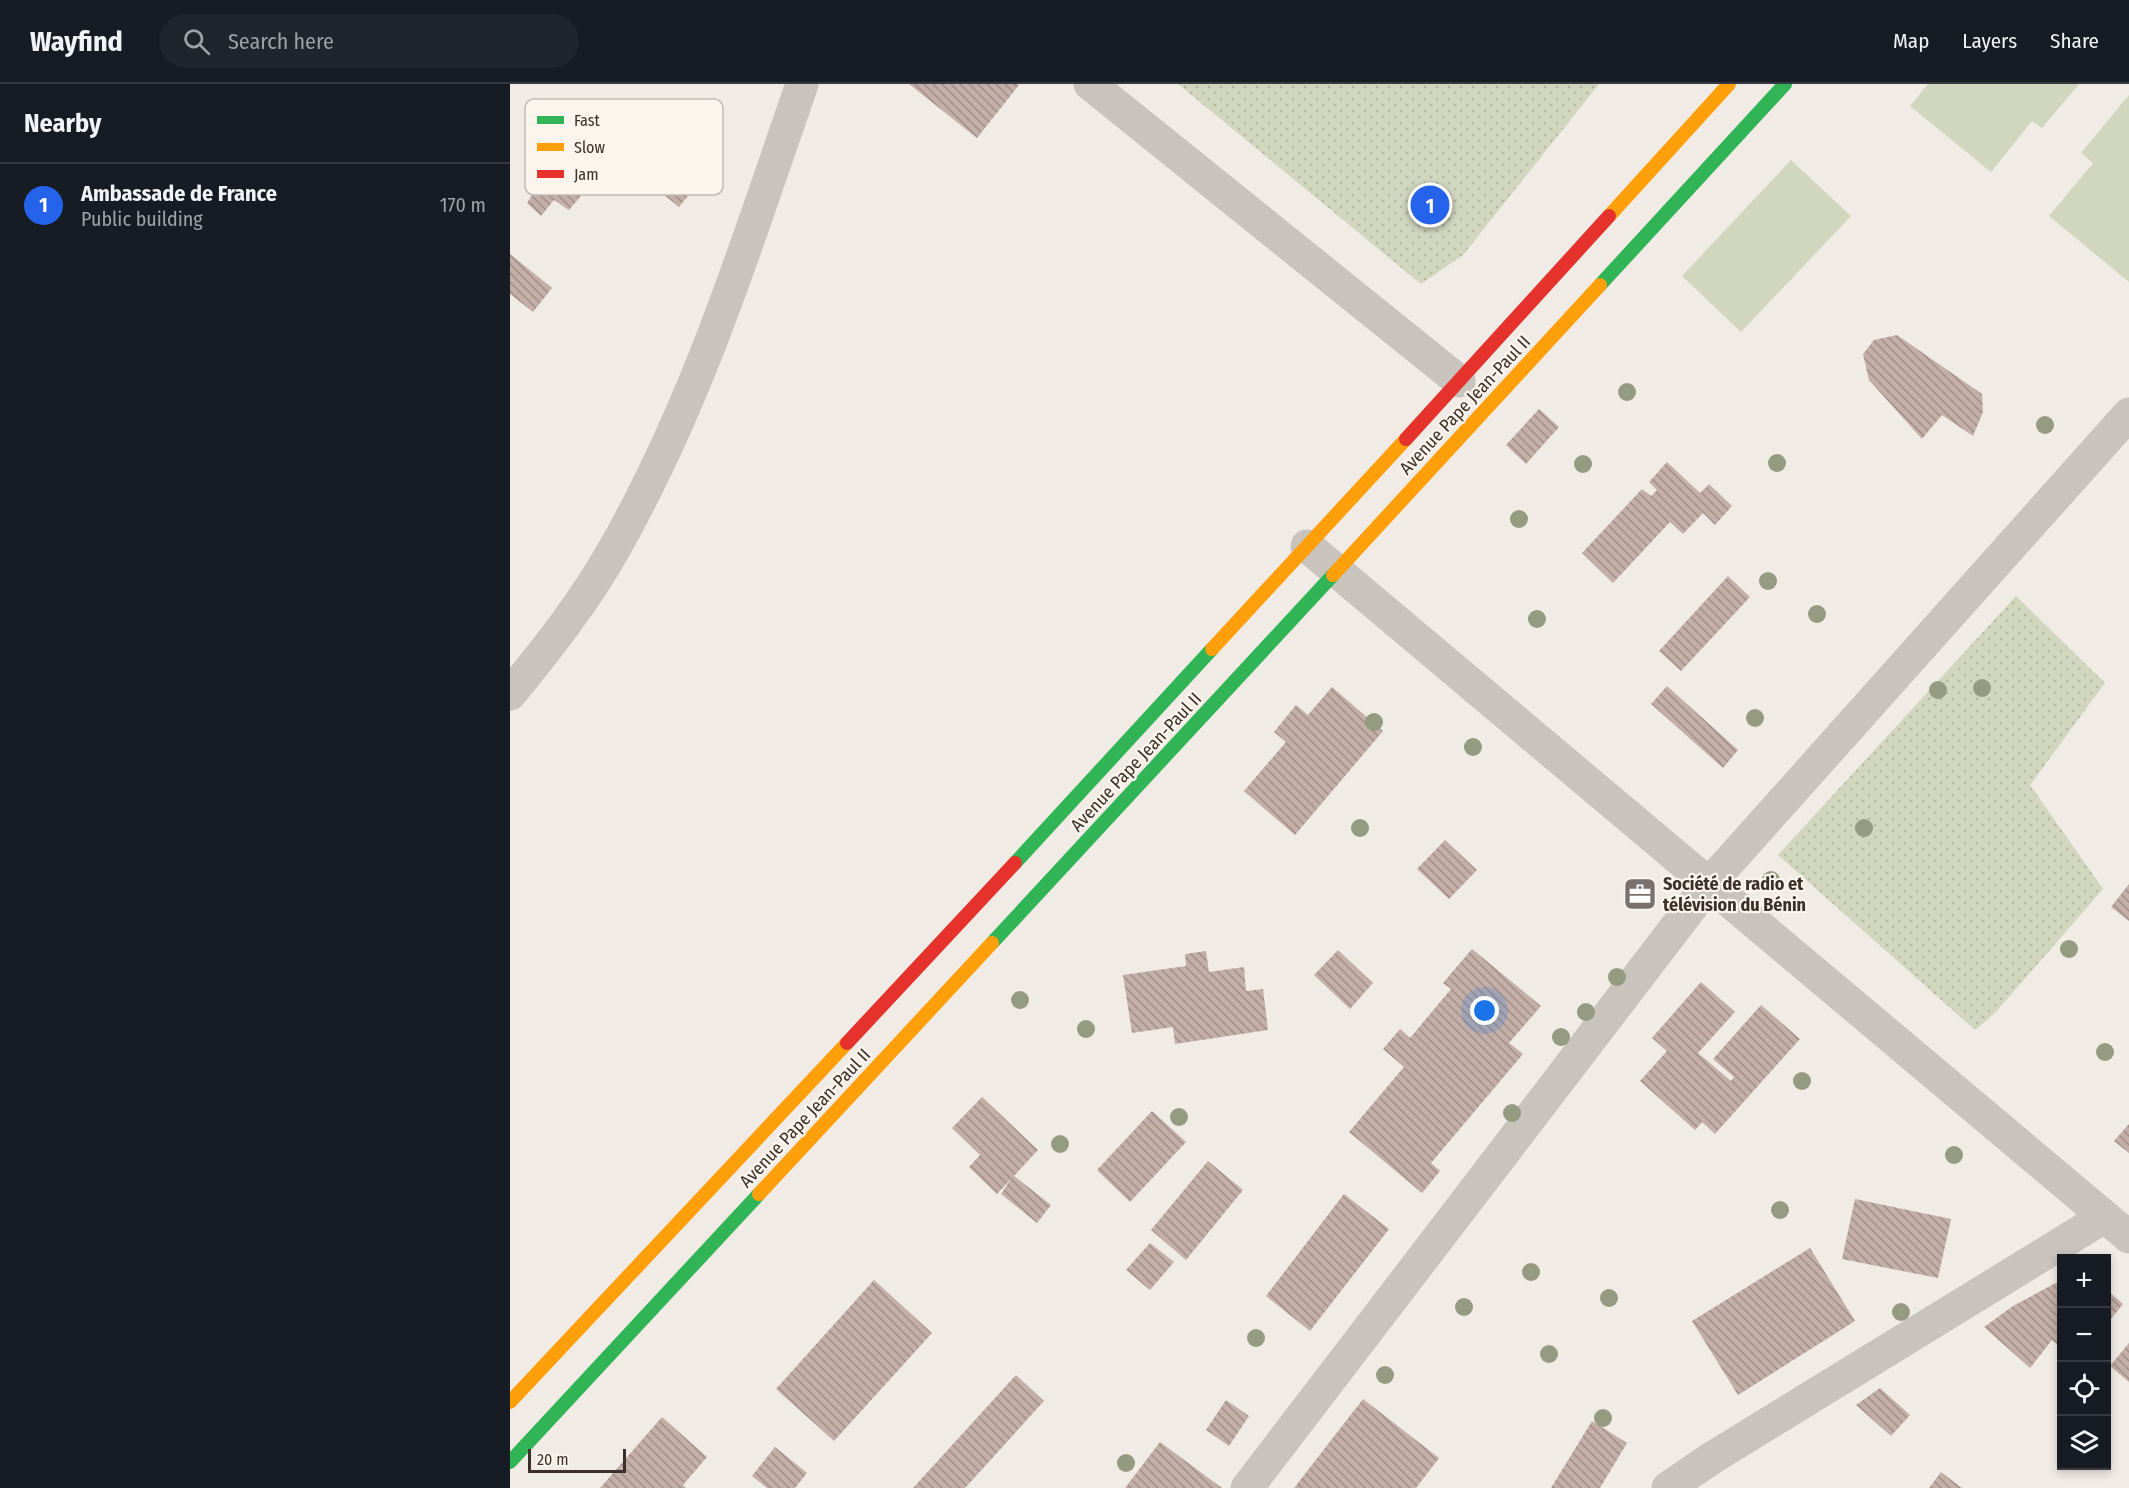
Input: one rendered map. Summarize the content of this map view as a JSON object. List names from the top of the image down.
{
  "streets": {
    "main road": ["Avenue Pape Jean-Paul II"]
  },
  "places": {
    "office": ["Société de radio et télévision du Bénin"]
  },
  "legend": ["Fast", "Slow", "Jam"],
  "scale_bar": "20 m",
  "page": {
    "header": "Wayfind",
    "search": "Search here",
    "nav": ["Map", "Layers", "Share"],
    "heading": "Nearby",
    "list": [
      {
        "mark": "1",
        "name": "Ambassade de France",
        "note": "Public building",
        "value": "170 m"
      }
    ],
    "pins": "1",
    "map_buttons": ["+", "−"],
    "scale": "20 m"
  }
}
